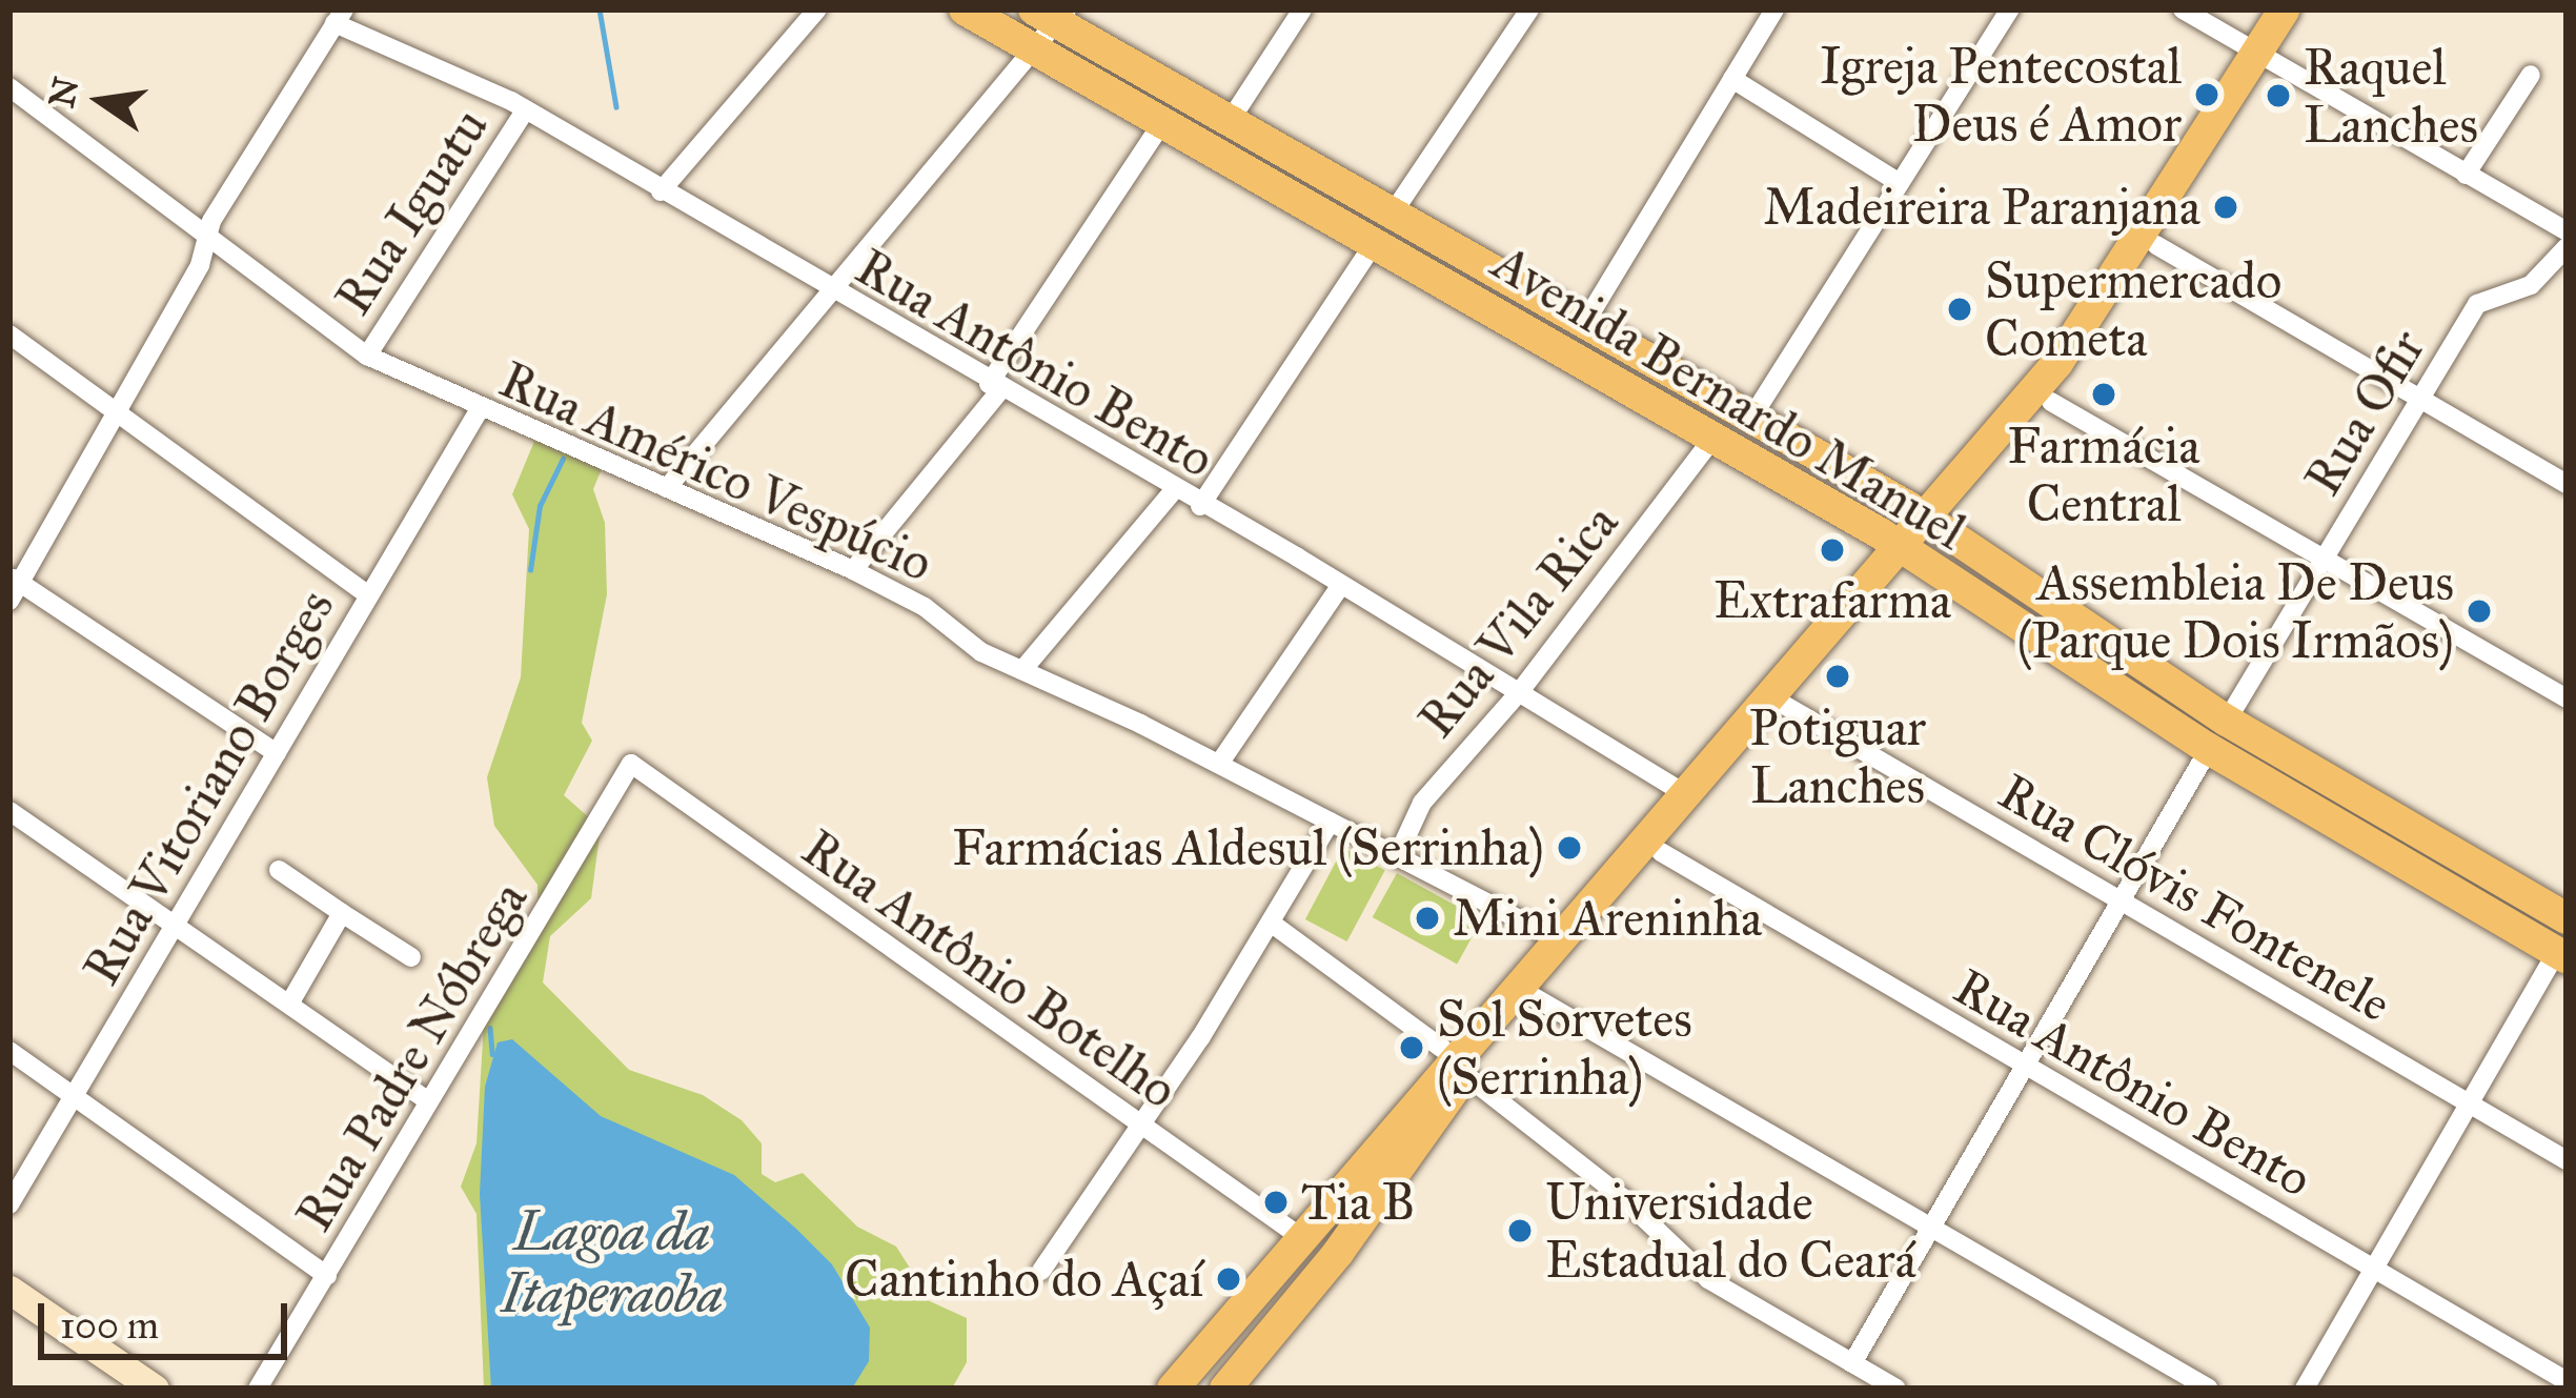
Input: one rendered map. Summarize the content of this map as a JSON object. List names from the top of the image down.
{
  "streets": {
    "main road": ["Avenida Bernardo Manuel"],
    "street": [
      "Rua Iguatu",
      "Rua Antônio Bento",
      "Rua Ofir",
      "Rua Américo Vespúcio",
      "Rua Vila Rica",
      "Rua Vitoriano Borges",
      "Rua Clóvis Fontenele",
      "Rua Antônio Botelho",
      "Rua Padre Nóbrega"
    ]
  },
  "crossings": [
    ["Rua Iguatu", "Rua Antônio Bento"],
    ["Rua Iguatu", "Rua Américo Vespúcio"],
    ["Rua Antônio Bento", "Rua Vila Rica"],
    ["Avenida Bernardo Manuel", "Rua Ofir"],
    ["Avenida Bernardo Manuel", "Rua Vila Rica"],
    ["Rua Américo Vespúcio", "Rua Vila Rica"],
    ["Rua Américo Vespúcio", "Rua Vitoriano Borges"],
    ["Rua Antônio Botelho", "Rua Padre Nóbrega"]
  ],
  "water": ["Lagoa da Itaperaoba"],
  "places": [
    "Igreja Pentecostal Deus é Amor",
    "Raquel Lanches",
    "Madeireira Paranjana",
    "Supermercado Cometa",
    "Farmácia Central",
    "Extrafarma",
    "Assembleia De Deus (Parque Dois Irmãos)",
    "Potiguar Lanches",
    "Farmácias Aldesul (Serrinha)",
    "Mini Areninha",
    "Sol Sorvetes (Serrinha)",
    "Tia B",
    "Universidade Estadual do Ceará",
    "Cantinho do Açaí"
  ],
  "scale_bar": "100 m",
  "north": "left"
}
